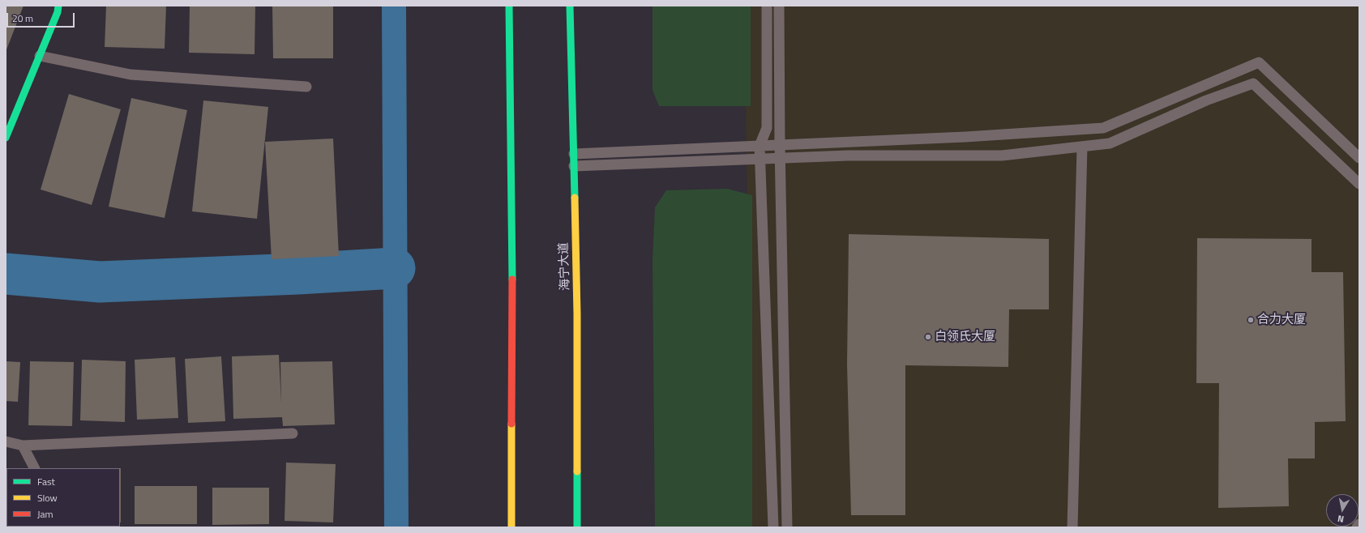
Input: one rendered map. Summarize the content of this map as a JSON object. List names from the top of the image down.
{
  "streets": {
    "main road": ["海宁大道"]
  },
  "places": ["合力大厦", "白领氏大厦"],
  "legend": ["Fast", "Slow", "Jam"],
  "scale_bar": "20 m",
  "north": "bottom"
}
